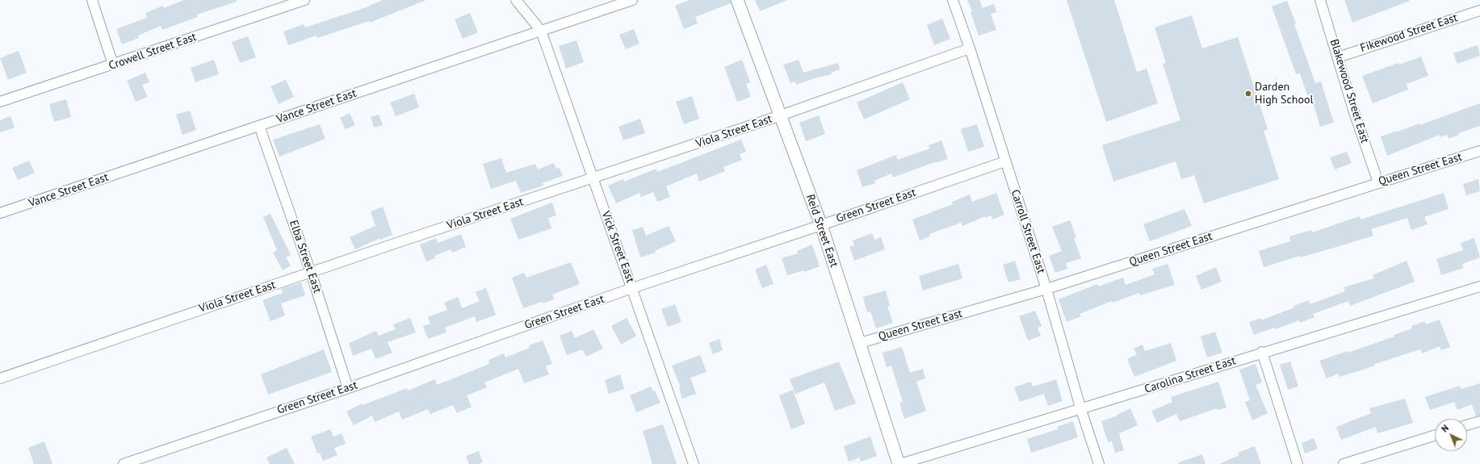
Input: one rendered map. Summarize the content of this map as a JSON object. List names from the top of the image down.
{
  "streets": {
    "street": [
      "Fikewood Street East",
      "Crowell Street East",
      "Blakewood Street East",
      "Vance Street East",
      "Viola Street East",
      "Queen Street East",
      "Green Street East",
      "Reid Street East",
      "Carroll Street East",
      "Vick Street East",
      "Elba Street East",
      "Carolina Street East"
    ]
  },
  "crossings": [
    ["Fikewood Street East", "Blakewood Street East"],
    ["Blakewood Street East", "Queen Street East"],
    ["Vance Street East", "Vick Street East"],
    ["Vance Street East", "Elba Street East"],
    ["Viola Street East", "Reid Street East"],
    ["Viola Street East", "Carroll Street East"],
    ["Viola Street East", "Vick Street East"],
    ["Viola Street East", "Elba Street East"],
    ["Queen Street East", "Reid Street East"],
    ["Queen Street East", "Carroll Street East"],
    ["Green Street East", "Reid Street East"],
    ["Green Street East", "Carroll Street East"],
    ["Green Street East", "Vick Street East"],
    ["Green Street East", "Elba Street East"],
    ["Reid Street East", "Carolina Street East"],
    ["Carroll Street East", "Carolina Street East"]
  ],
  "places": ["Darden High School"],
  "north": "top left"
}
